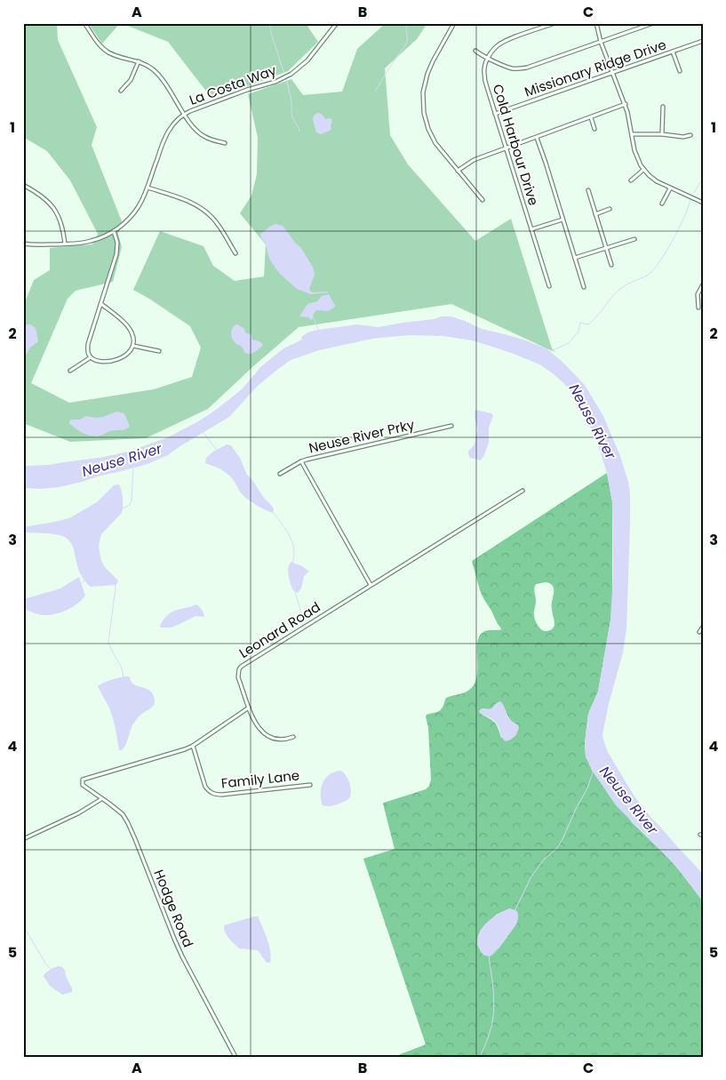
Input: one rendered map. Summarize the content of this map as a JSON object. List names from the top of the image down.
{
  "streets": {
    "street": [
      "Missionary Ridge Drive",
      "La Costa Way",
      "Cold Harbour Drive",
      "Neuse River Prky",
      "Leonard Road",
      "Family Lane",
      "Hodge Road"
    ]
  },
  "crossings": [
    ["Missionary Ridge Drive", "Cold Harbour Drive"],
    ["Family Lane", "Hodge Road"]
  ],
  "water": ["Neuse River"],
  "grid": {
    "columns": ["A", "B", "C"],
    "rows": [
      "1",
      "2",
      "3",
      "4",
      "5"
    ]
  }
}
